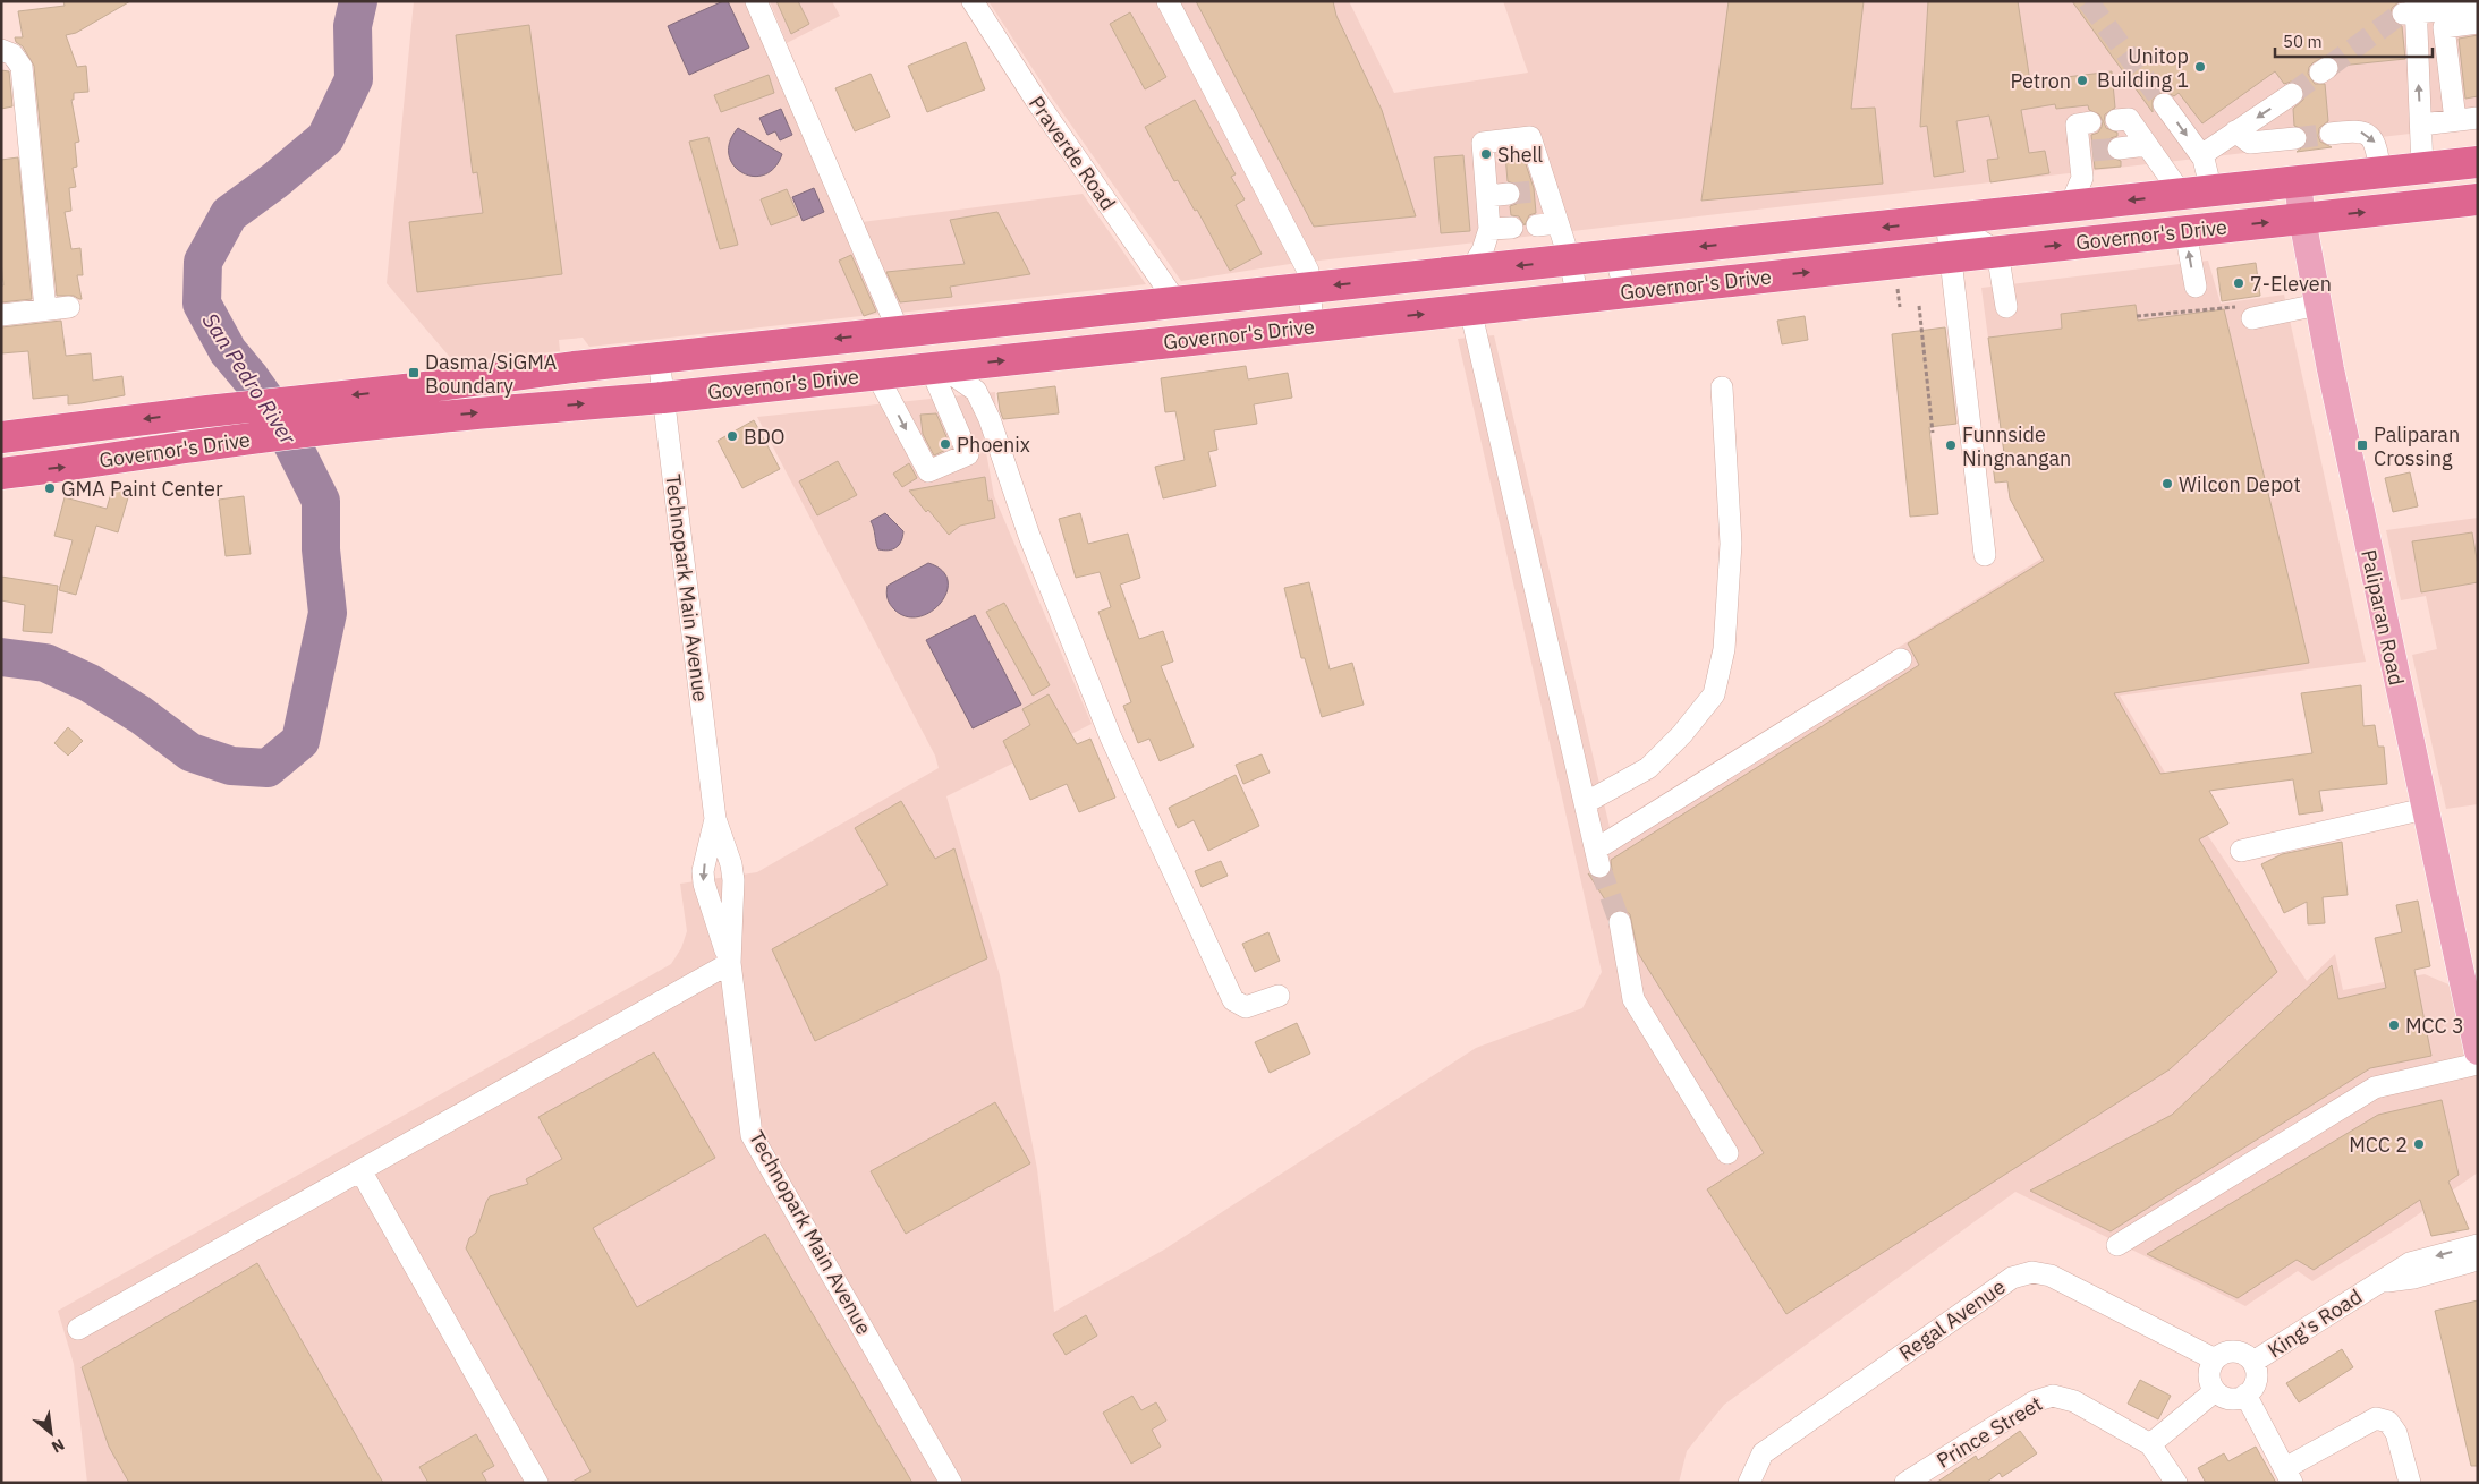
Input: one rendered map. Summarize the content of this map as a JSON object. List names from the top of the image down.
{
  "streets": {
    "highway": ["Governor's Drive"],
    "main road": ["Paliparan Road"],
    "street": [
      "Praverde Road",
      "Technopark Main Avenue",
      "Regal Avenue",
      "King's Road",
      "Prince Street"
    ]
  },
  "crossings": [
    ["Praverde Road", "Governor's Drive"],
    ["Governor's Drive", "Technopark Main Avenue"],
    ["Governor's Drive", "Paliparan Road"],
    ["Regal Avenue", "King's Road"]
  ],
  "water": ["San Pedro River"],
  "places": {
    "other": [
      "Unitop Building 1",
      "Petron",
      "Shell",
      "7-Eleven",
      "BDO",
      "Phoenix",
      "Funnside Ningnangan",
      "Wilcon Depot",
      "GMA Paint Center",
      "MCC 3",
      "MCC 2"
    ],
    "transit": ["Dasma/SiGMA Boundary", "Paliparan Crossing"]
  },
  "scale_bar": "50 m",
  "north": "bottom right"
}
